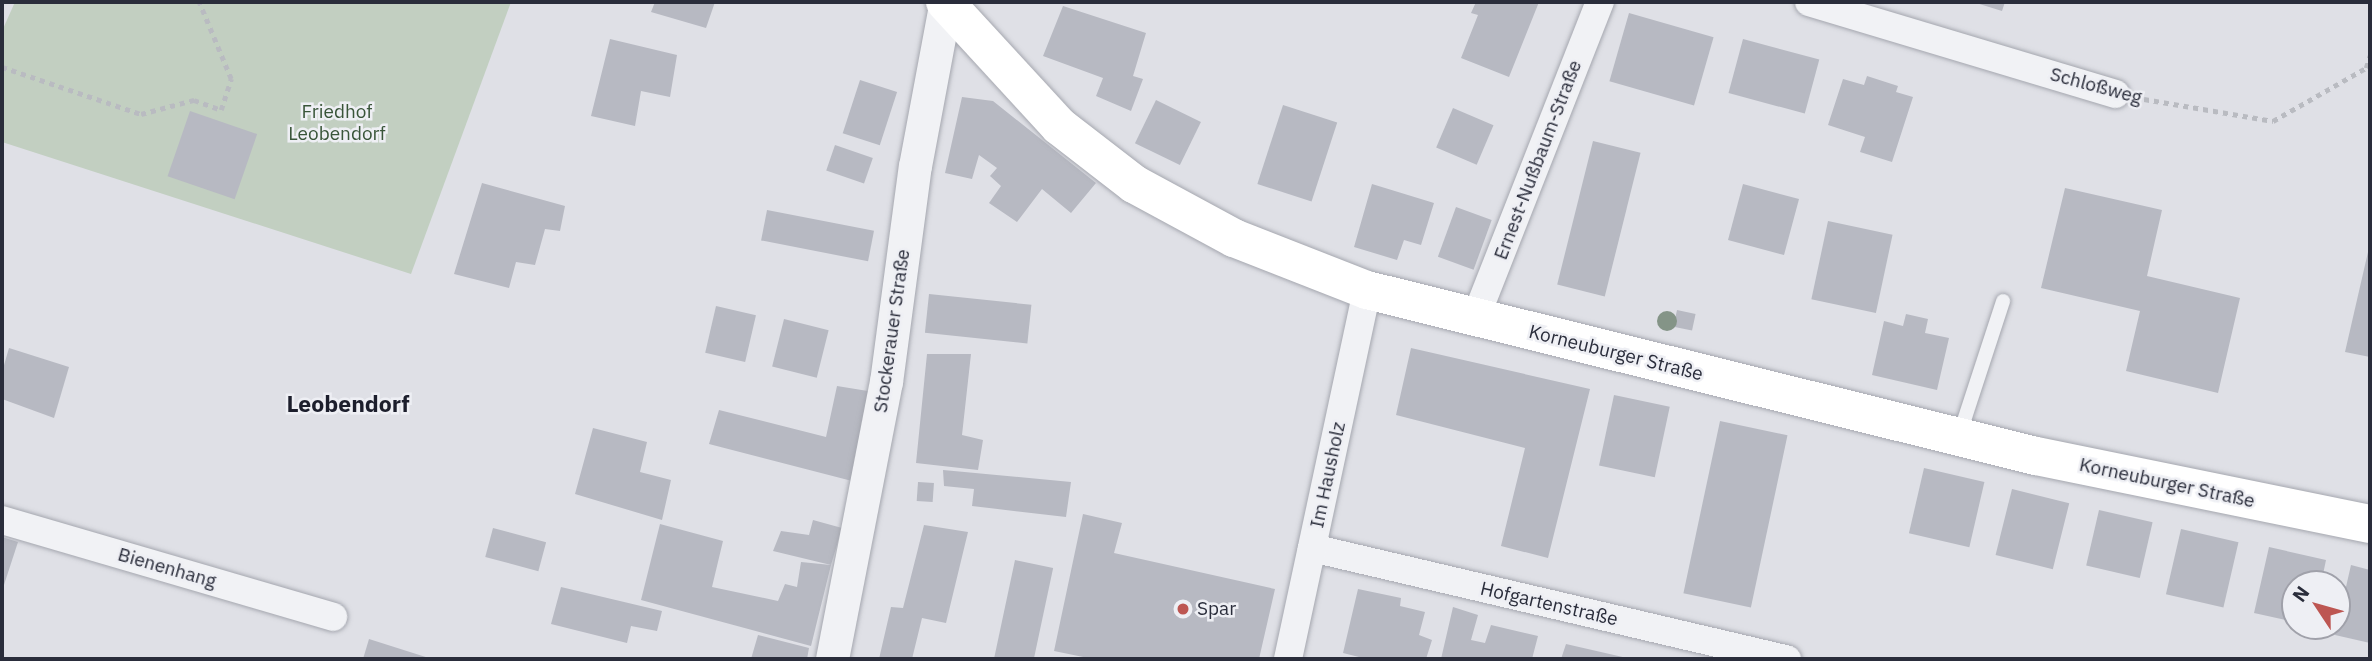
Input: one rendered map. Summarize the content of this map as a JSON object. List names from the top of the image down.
{
  "streets": {
    "main road": ["Korneuburger Straße"],
    "street": [
      "Schloßweg",
      "Ernest-Nußbaum-Straße",
      "Stockerauer Straße",
      "Im Hausholz",
      "Bienenhang",
      "Hofgartenstraße"
    ]
  },
  "crossings": [
    ["Ernest-Nußbaum-Straße", "Korneuburger Straße"],
    ["Stockerauer Straße", "Korneuburger Straße"],
    ["Korneuburger Straße", "Im Hausholz"],
    ["Im Hausholz", "Hofgartenstraße"]
  ],
  "districts": ["Leobendorf"],
  "parks": ["Friedhof Leobendorf"],
  "places": ["Spar"],
  "north": "top left"
}
